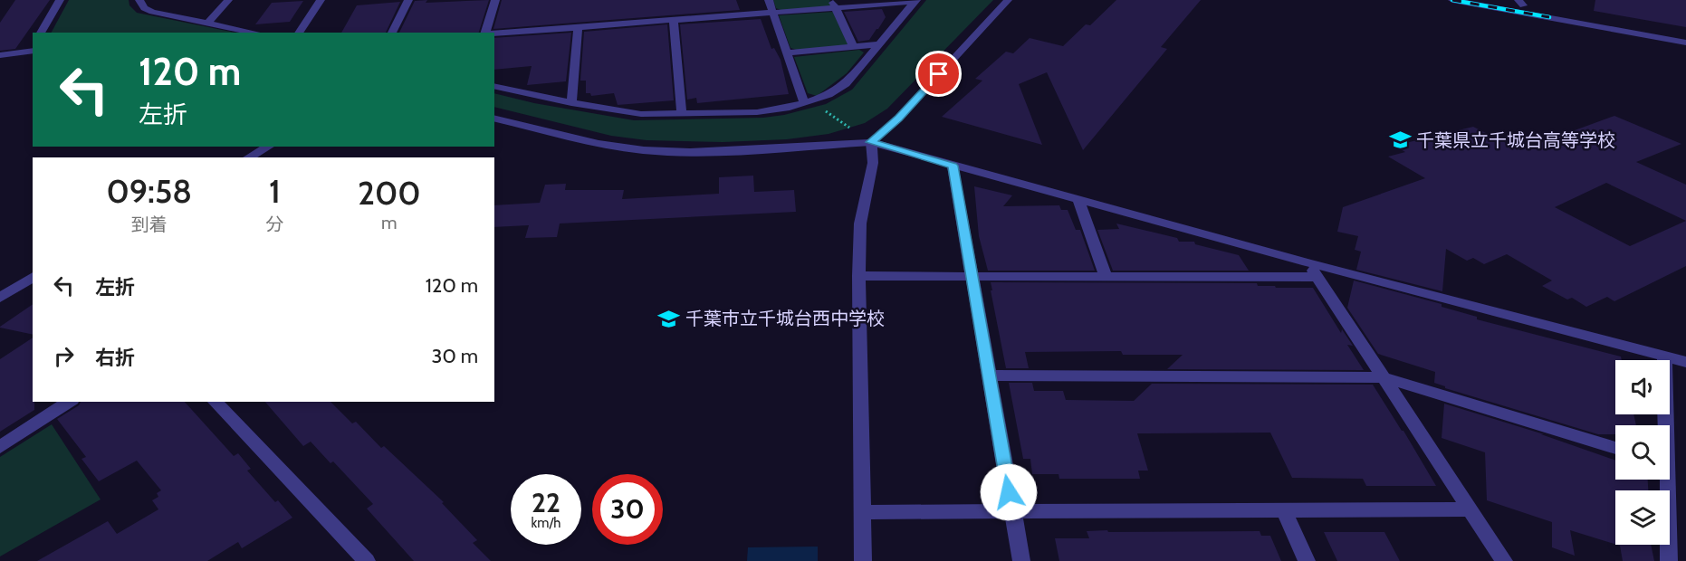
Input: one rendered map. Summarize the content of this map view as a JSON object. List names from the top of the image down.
{
  "places": {
    "school or university": ["千葉県立千城台高等学校", "千葉市立千城台西中学校"]
  },
  "page": {
    "turn": ["120 m", "左折"],
    "eta": [
      "09:58",
      "到着",
      "1",
      "分",
      "200",
      "m"
    ],
    "list": [
      {
        "name": "左折",
        "value": "120 m"
      },
      {
        "name": "右折",
        "value": "30 m"
      }
    ],
    "speed": "22 km/h",
    "limit": "30"
  }
}
